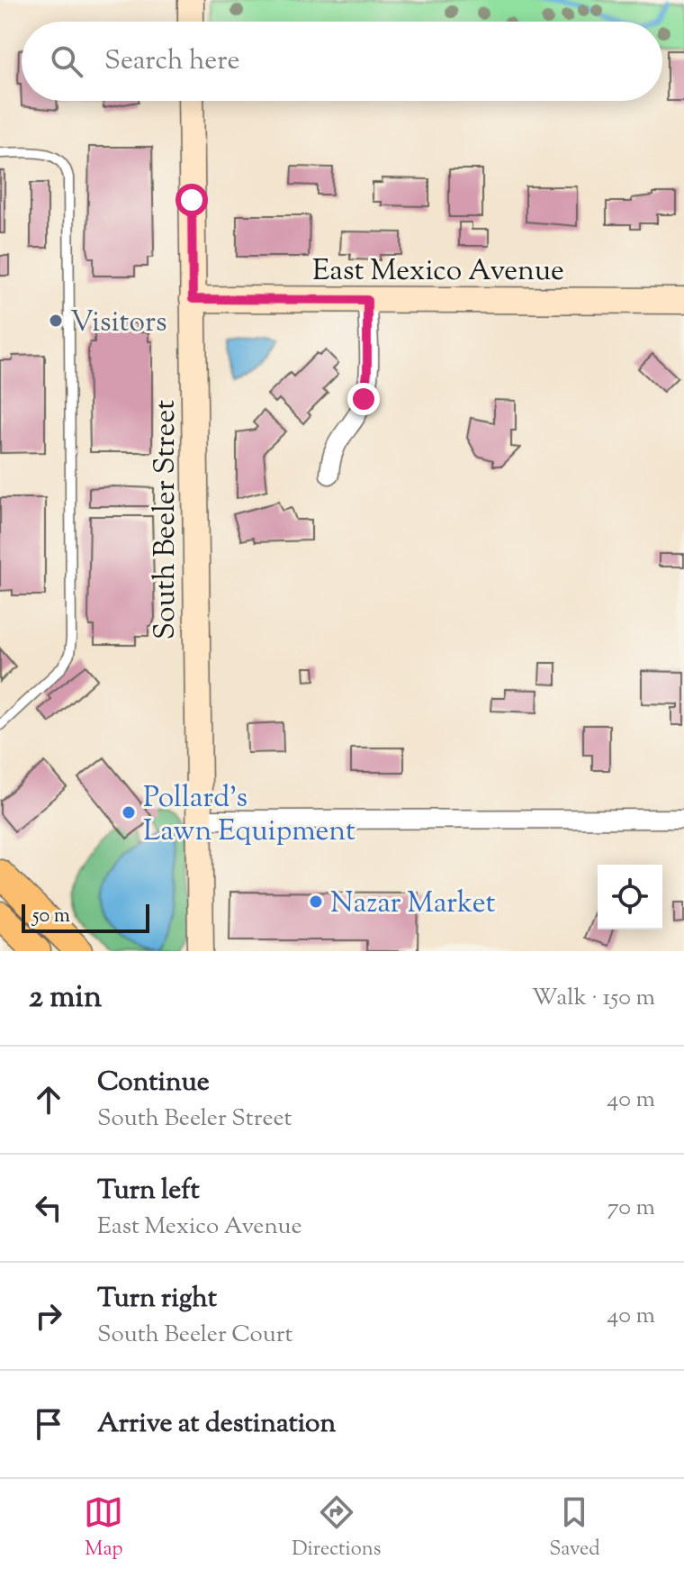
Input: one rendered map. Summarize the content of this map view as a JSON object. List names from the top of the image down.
{
  "streets": {
    "street": ["East Mexico Avenue", "South Beeler Street"]
  },
  "crossings": [
    ["East Mexico Avenue", "South Beeler Street"]
  ],
  "places": ["Visitors", "Pollard's Lawn Equipment", "Nazar Market"],
  "scale_bar": "50 m",
  "page": {
    "search": "Search here",
    "scale": "50 m",
    "heading": ["2 min", "Walk · 150 m"],
    "list": [
      ["Continue", "South Beeler Street", "40 m"],
      ["Turn left", "East Mexico Avenue", "70 m"],
      ["Turn right", "South Beeler Court", "40 m"],
      "Arrive at destination"
    ],
    "nav": ["Map", "Directions", "Saved"]
  }
}
